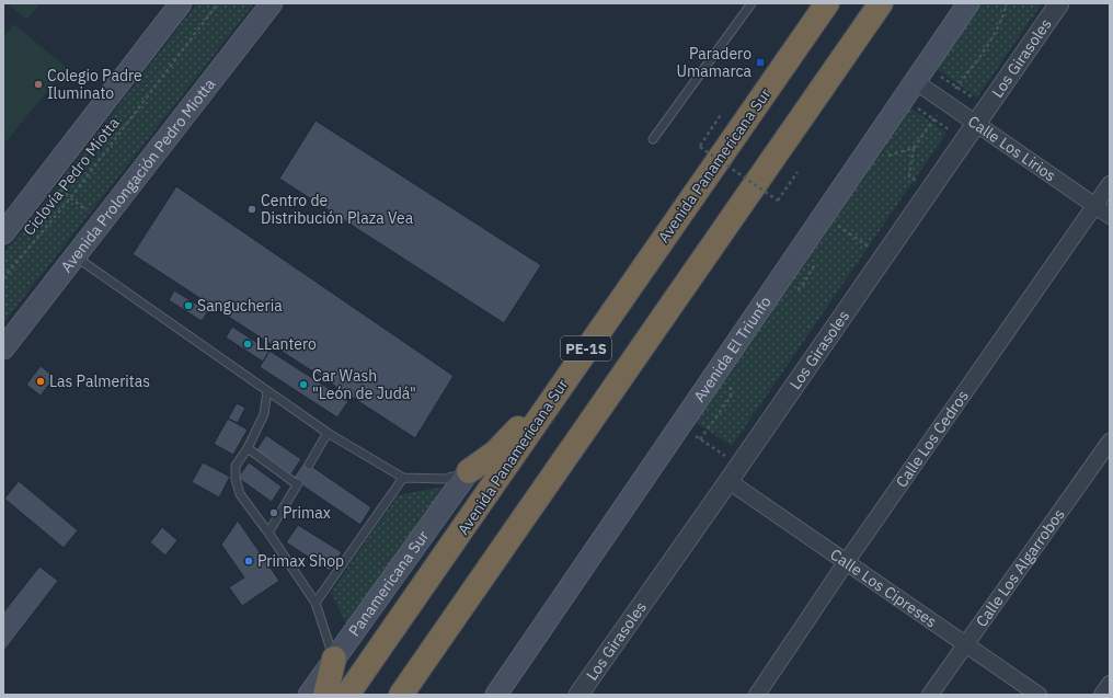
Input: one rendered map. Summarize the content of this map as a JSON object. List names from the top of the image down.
{
  "streets": {
    "highway": ["Avenida Panamericana Sur", "PE-1S"],
    "main road": ["Avenida Prolongación Pedro Miotta", "Avenida El Triunfo", "Panamericana Sur"],
    "street": [
      "Los Girasoles",
      "Calle Los Lirios",
      "Calle Los Cedros",
      "Calle Los Algarrobos",
      "Calle Los Cipreses"
    ],
    "path": ["Ciclovía Pedro Miotta"]
  },
  "crossings": [
    ["Los Girasoles", "Calle Los Lirios"],
    ["Los Girasoles", "Calle Los Cipreses"],
    ["Calle Los Lirios", "Avenida El Triunfo"],
    ["Calle Los Lirios", "Calle Los Cedros"],
    ["Calle Los Cedros", "Calle Los Cipreses"],
    ["Calle Los Algarrobos", "Calle Los Cipreses"]
  ],
  "places": {
    "transit": ["Paradero Umamarca"],
    "other": [
      "Colegio Padre Iluminato",
      "Centro de Distribución Plaza Vea",
      "Sangucheria",
      "LLantero",
      "Las Palmeritas",
      "Car Wash \"León de Judá\"",
      "Primax",
      "Primax Shop"
    ]
  }
}
